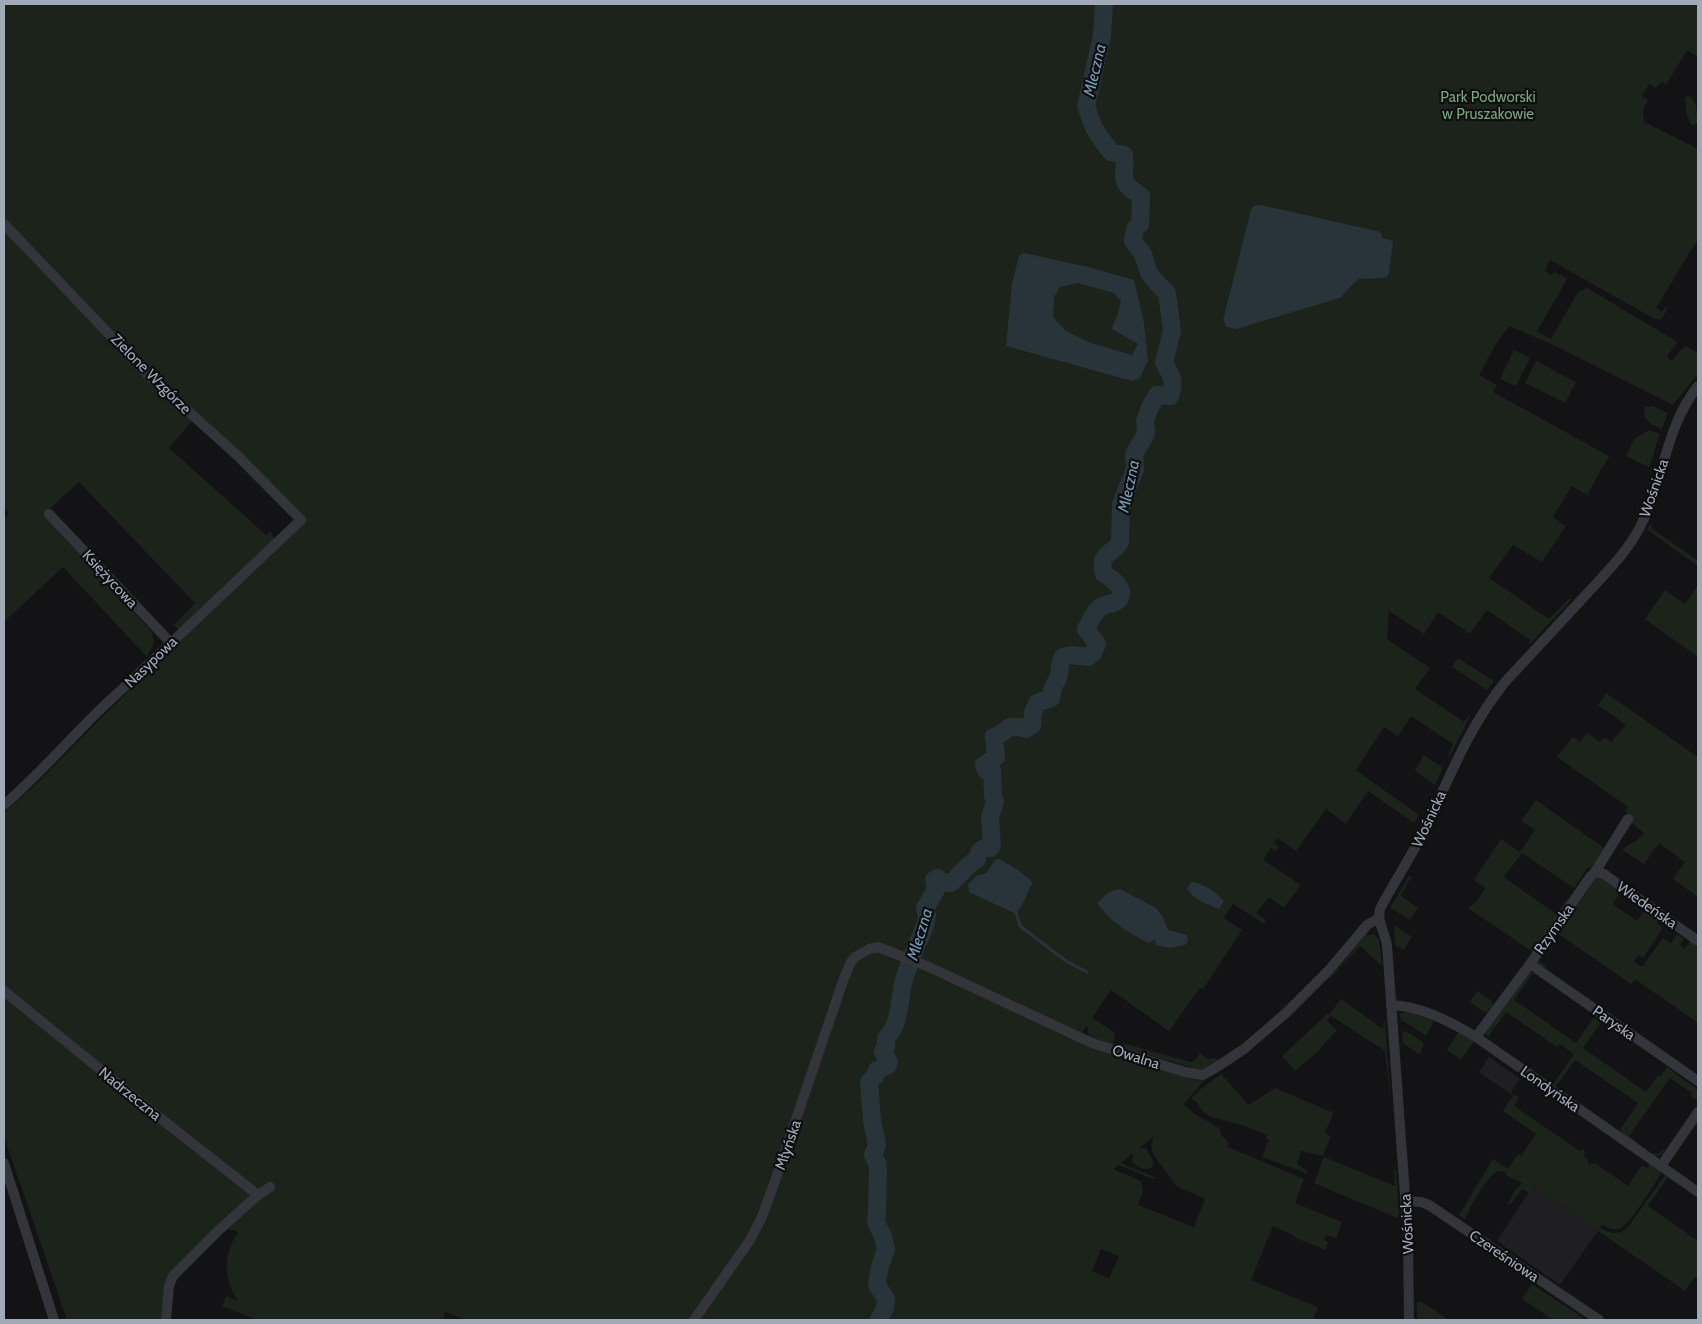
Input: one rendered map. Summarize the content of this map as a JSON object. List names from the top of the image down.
{
  "streets": {
    "street": [
      "Zielone Wzgórze",
      "Wośnicka",
      "Księżycowa",
      "Nasypowa",
      "Wiedeńska",
      "Rzymska",
      "Paryska",
      "Owalna",
      "Londyńska",
      "Nadrzeczna",
      "Młyńska",
      "Czereśniowa"
    ]
  },
  "crossings": [
    ["Zielone Wzgórze", "Nasypowa"],
    ["Wośnicka", "Owalna"],
    ["Wośnicka", "Londyńska"],
    ["Wośnicka", "Czereśniowa"],
    ["Księżycowa", "Nasypowa"],
    ["Wiedeńska", "Rzymska"],
    ["Rzymska", "Paryska"],
    ["Rzymska", "Londyńska"],
    ["Owalna", "Młyńska"]
  ],
  "water": ["Mleczna"],
  "parks": ["Park Podworski w Pruszakowie"]
}
